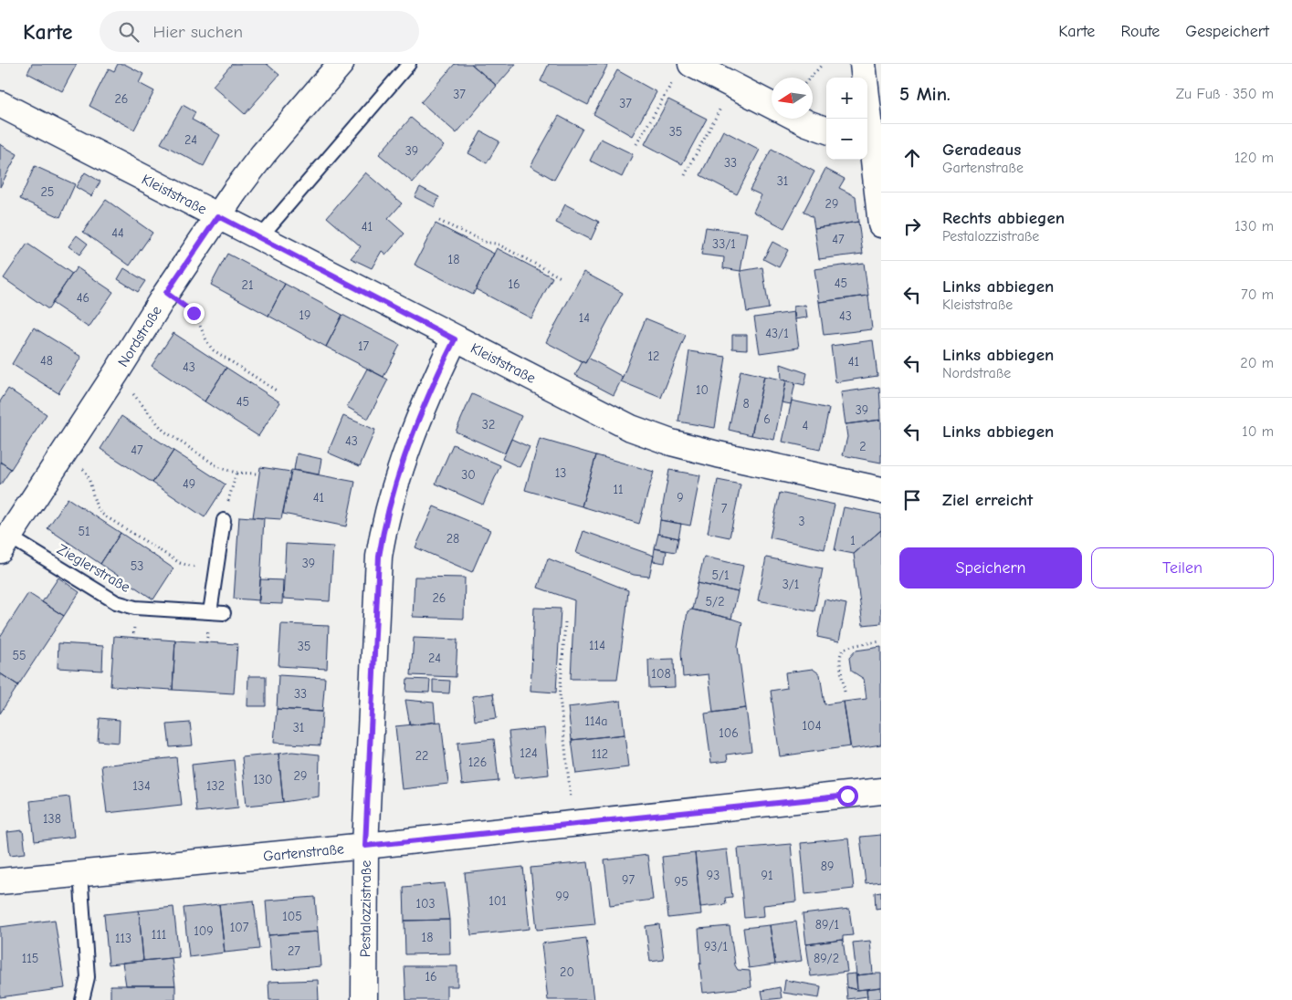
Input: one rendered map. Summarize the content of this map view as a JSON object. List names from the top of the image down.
{
  "streets": {
    "street": [
      "Kleiststraße",
      "Nordstraße",
      "Gartenstraße",
      "Pestalozzistraße"
    ],
    "lane": ["Zieglerstraße"]
  },
  "crossings": [
    ["Kleiststraße", "Nordstraße"],
    ["Kleiststraße", "Pestalozzistraße"],
    ["Nordstraße", "Zieglerstraße"],
    ["Gartenstraße", "Pestalozzistraße"]
  ],
  "house_numbers": [
    "37",
    "26",
    "37",
    "35",
    "24",
    "39",
    "33",
    "31",
    "25",
    "29",
    "41",
    "44",
    "47",
    "33/1",
    "18",
    "45",
    "16",
    "21",
    "46",
    "19",
    "43",
    "14",
    "43/1",
    "17",
    "12",
    "48",
    "41",
    "43",
    "10",
    "45",
    "8",
    "39",
    "6",
    "32",
    "4",
    "43",
    "2",
    "47",
    "13",
    "30",
    "49",
    "11",
    "41",
    "9",
    "7",
    "3",
    "51",
    "28",
    "1",
    "39",
    "53",
    "5/1",
    "3/1",
    "26",
    "5/2",
    "114",
    "35",
    "55",
    "24",
    "108",
    "33",
    "114a",
    "104",
    "31",
    "106",
    "124",
    "112",
    "22",
    "126",
    "29",
    "130",
    "134",
    "132",
    "138",
    "89",
    "93",
    "91",
    "97",
    "95",
    "99",
    "101",
    "103",
    "105",
    "89/1",
    "107",
    "109",
    "111",
    "18",
    "113",
    "93/1",
    "27",
    "115",
    "89/2",
    "20",
    "16"
  ],
  "north": "left",
  "page": {
    "header": "Karte",
    "search": "Hier suchen",
    "nav": ["Karte", "Route", "Gespeichert"],
    "heading": ["5 Min.", "Zu Fuß · 350 m"],
    "map_buttons": ["+", "−"],
    "list": [
      ["Geradeaus", "Gartenstraße", "120 m"],
      ["Rechts abbiegen", "Pestalozzistraße", "130 m"],
      ["Links abbiegen", "Kleiststraße", "70 m"],
      ["Links abbiegen", "Nordstraße", "20 m"],
      ["Links abbiegen", "10 m"],
      "Ziel erreicht"
    ],
    "buttons": ["Speichern", "Teilen"]
  }
}
